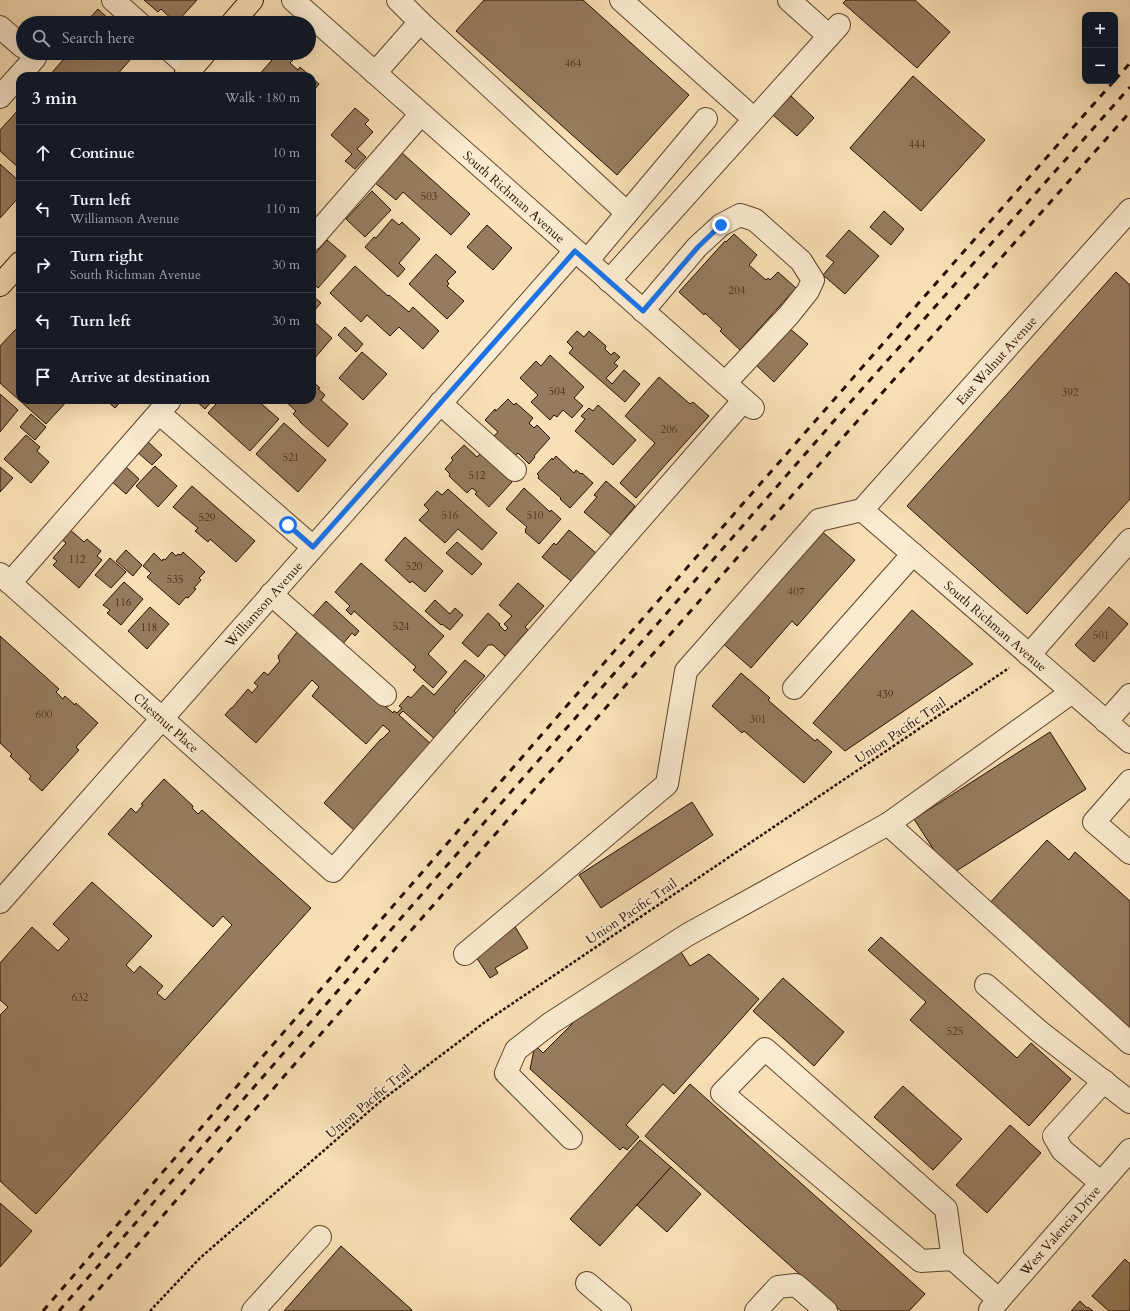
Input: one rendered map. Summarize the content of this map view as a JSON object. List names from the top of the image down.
{
  "streets": {
    "street": [
      "South Richman Avenue",
      "East Walnut Avenue",
      "Williamson Avenue",
      "Chestnut Place",
      "West Valencia Drive"
    ],
    "path": ["Union Pacific Trail"]
  },
  "crossings": [
    ["South Richman Avenue", "East Walnut Avenue"],
    ["South Richman Avenue", "Williamson Avenue"],
    ["South Richman Avenue", "Chestnut Place"],
    ["South Richman Avenue", "Union Pacific Trail"],
    ["Williamson Avenue", "Chestnut Place"]
  ],
  "house_numbers": [
    "464",
    "444",
    "503",
    "204",
    "504",
    "392",
    "206",
    "521",
    "512",
    "516",
    "510",
    "529",
    "112",
    "520",
    "535",
    "407",
    "116",
    "524",
    "118",
    "501",
    "439",
    "600",
    "301",
    "632",
    "525"
  ],
  "page": {
    "map_buttons": ["+", "−"],
    "search": "Search here",
    "heading": ["3 min", "Walk · 180 m"],
    "list": [
      ["Continue", "10 m"],
      ["Turn left", "Williamson Avenue", "110 m"],
      ["Turn right", "South Richman Avenue", "30 m"],
      ["Turn left", "30 m"],
      "Arrive at destination"
    ]
  }
}
